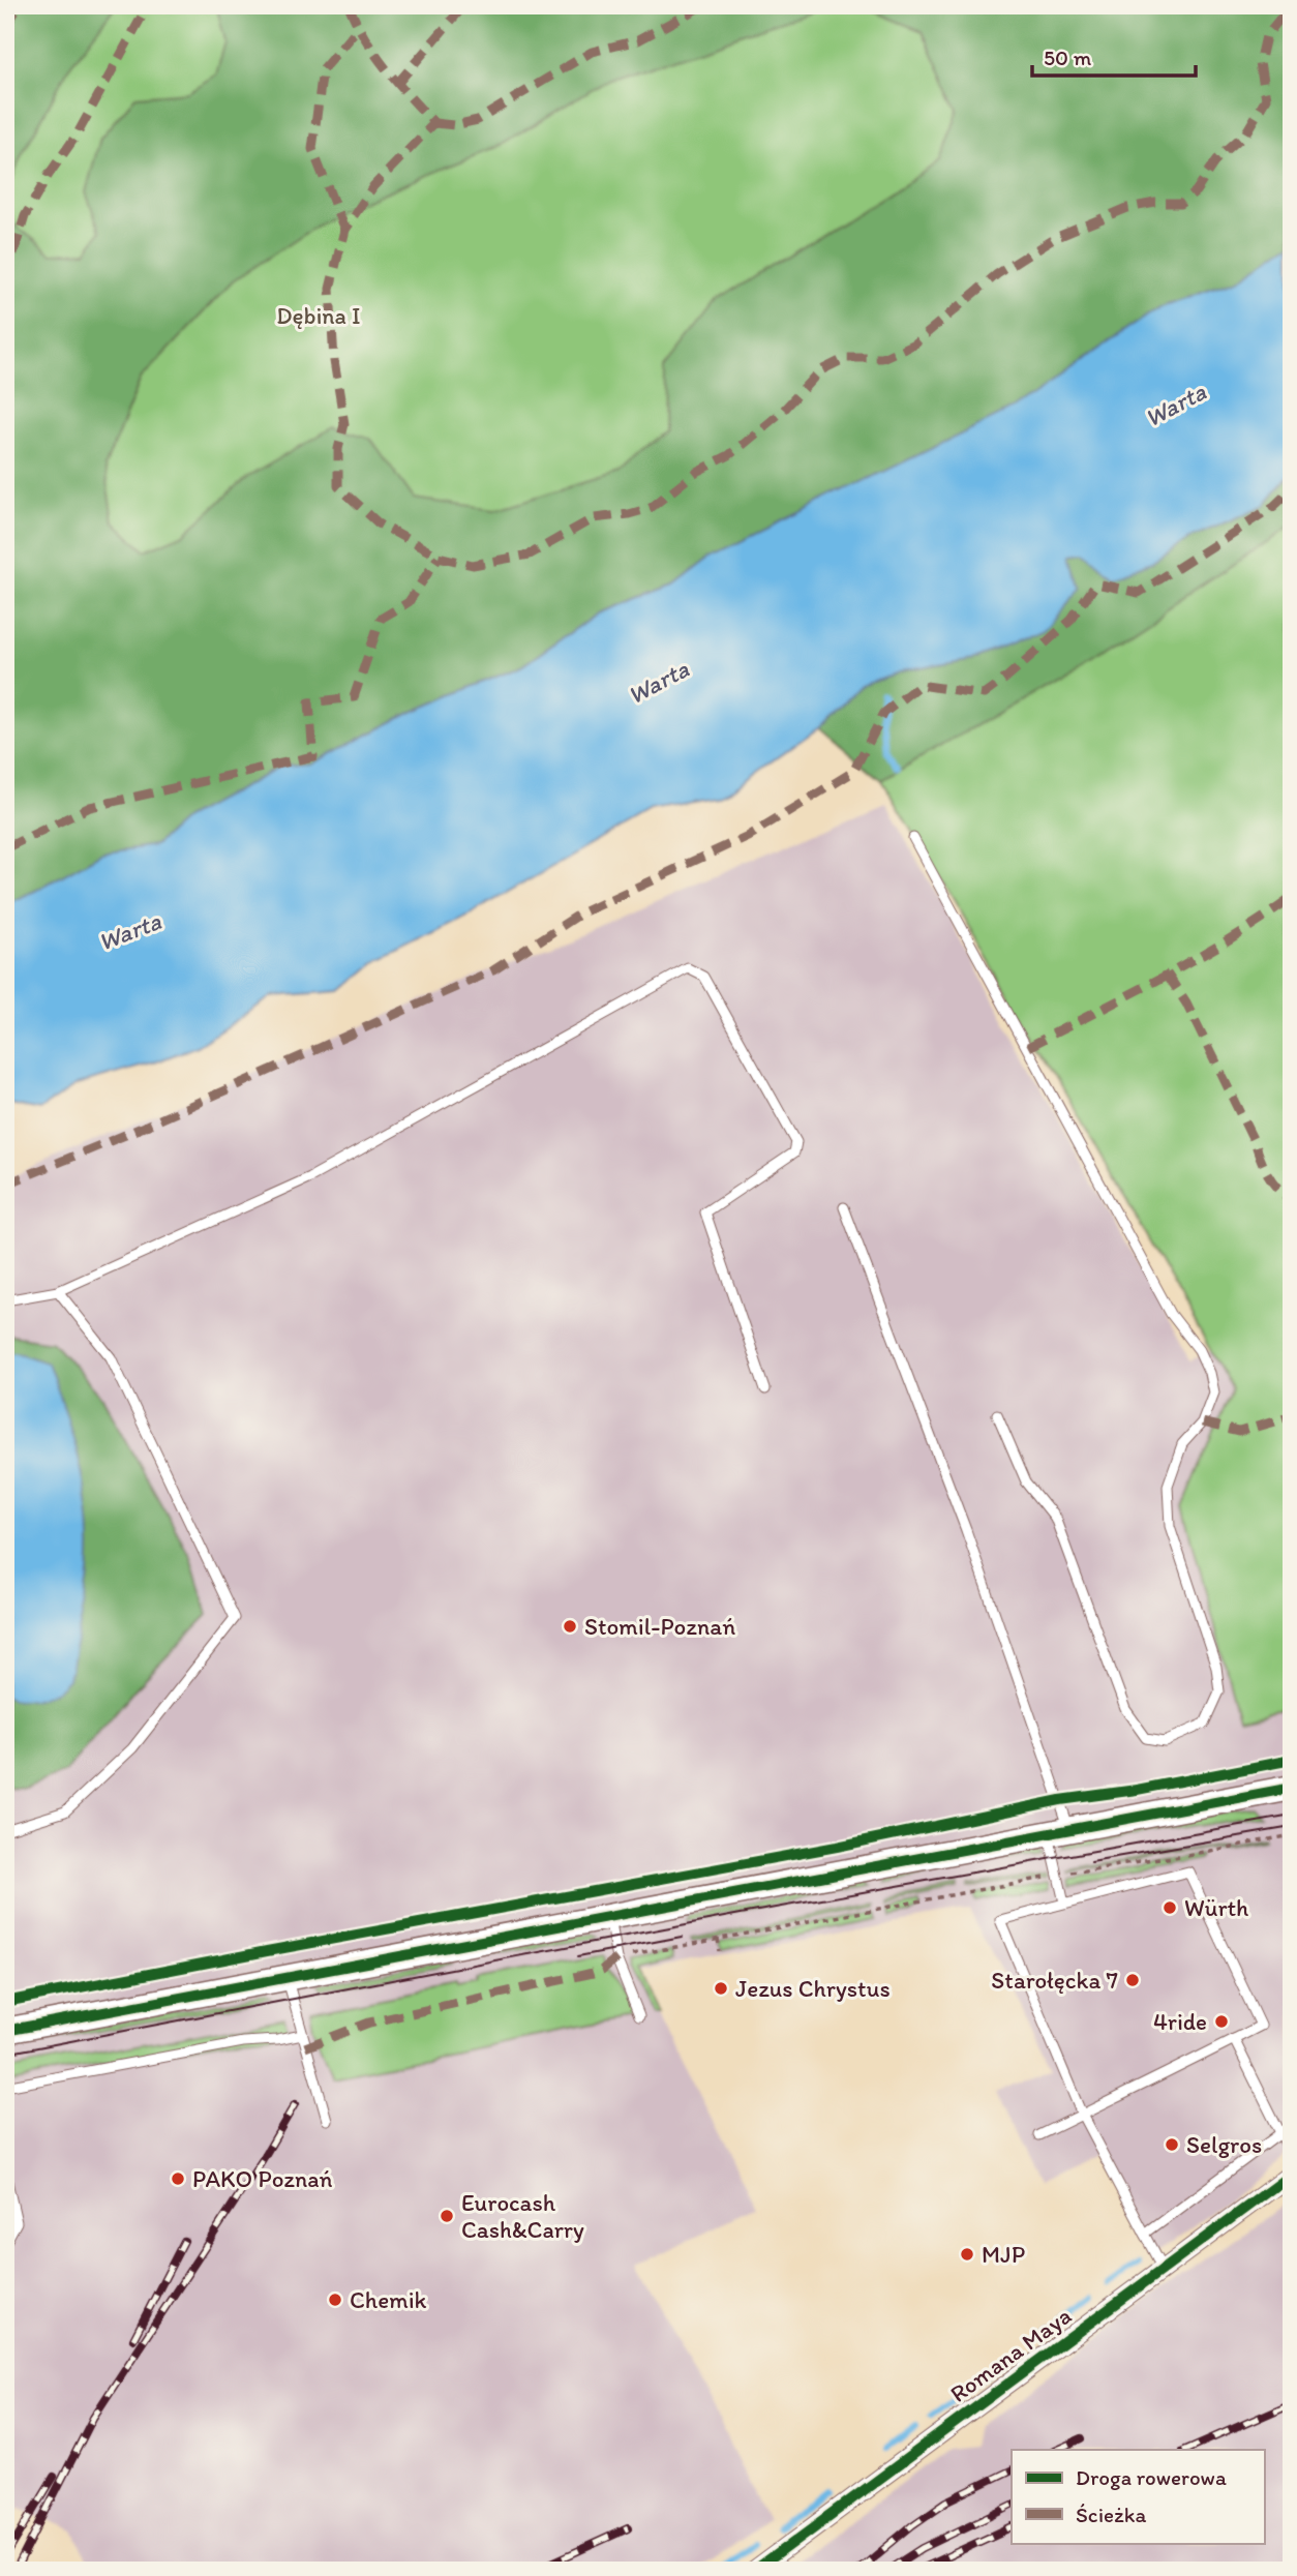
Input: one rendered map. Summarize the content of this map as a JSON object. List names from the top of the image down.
{
  "streets": {
    "street": ["Romana Maya"]
  },
  "water": ["Warta"],
  "parks": ["Dębina I"],
  "places": [
    "Stomil-Poznań",
    "Würth",
    "Starołęcka 7",
    "Jezus Chrystus",
    "4ride",
    "Selgros",
    "PAKO Poznań",
    "Eurocash Cash&Carry",
    "MJP",
    "Chemik"
  ],
  "legend": ["Droga rowerowa", "Ścieżka"],
  "scale_bar": "50 m"
}
